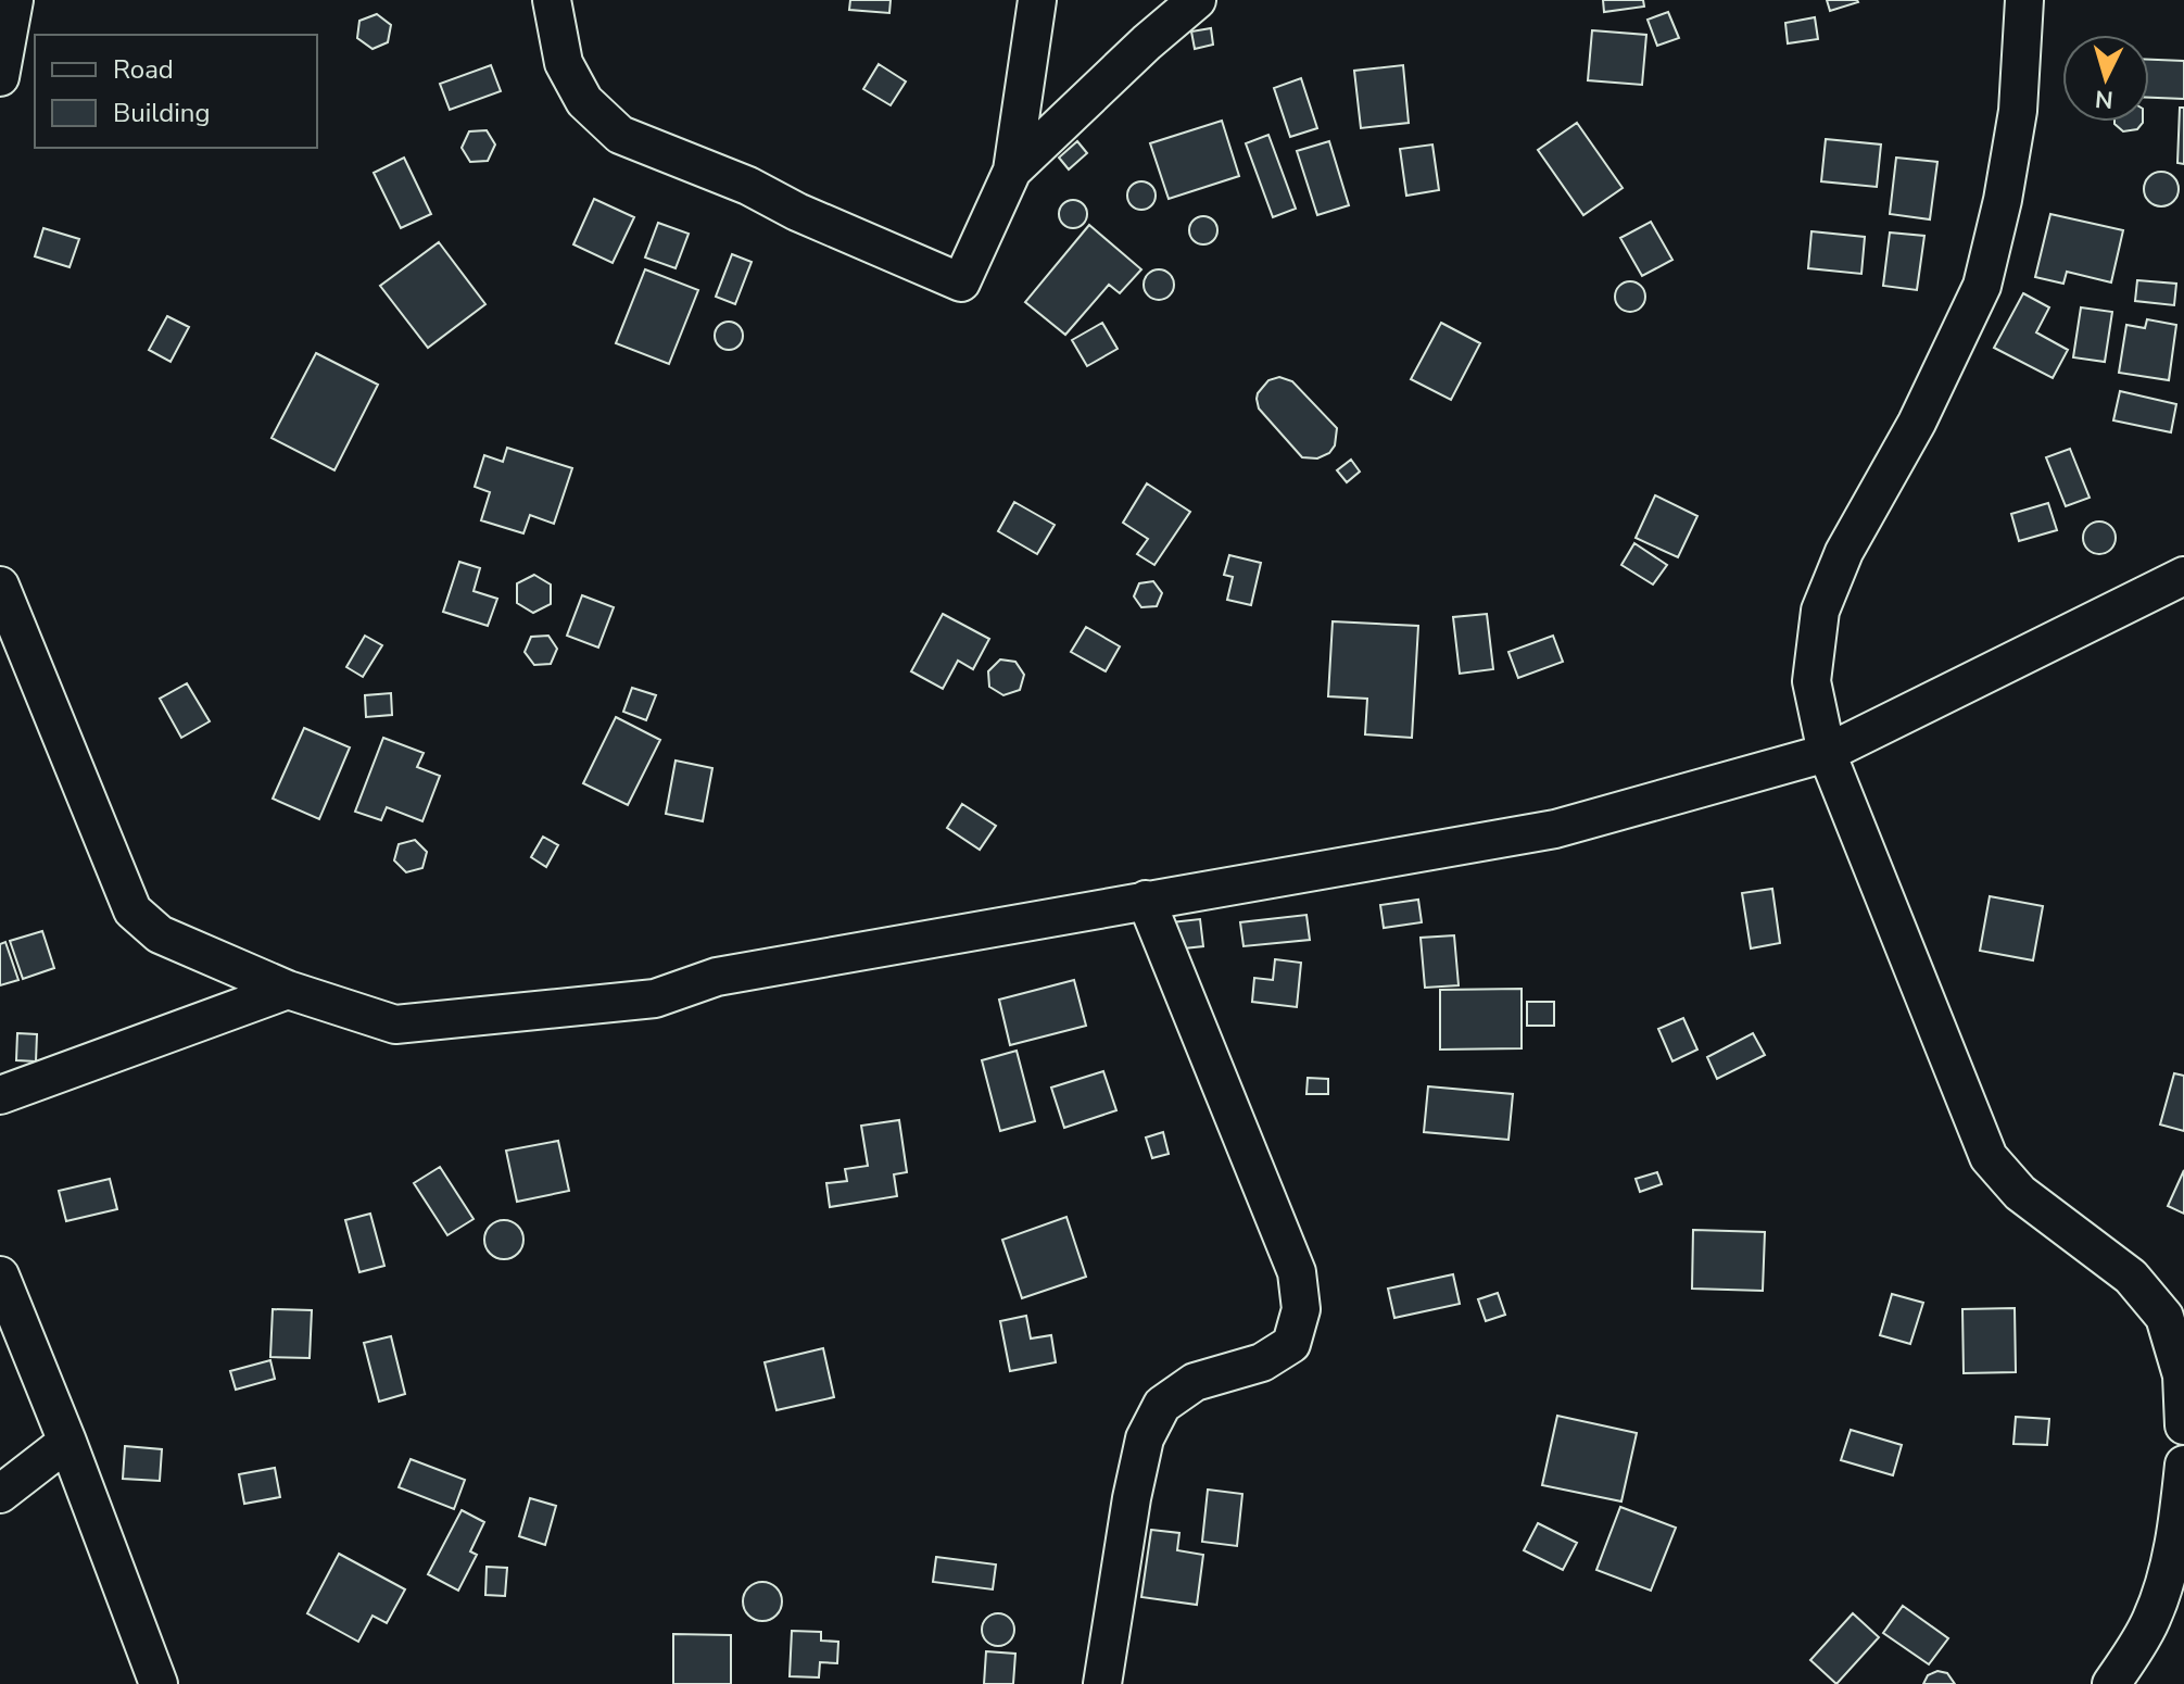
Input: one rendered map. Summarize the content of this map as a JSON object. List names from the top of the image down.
{
  "legend": ["Road", "Building"],
  "north": "bottom"
}
